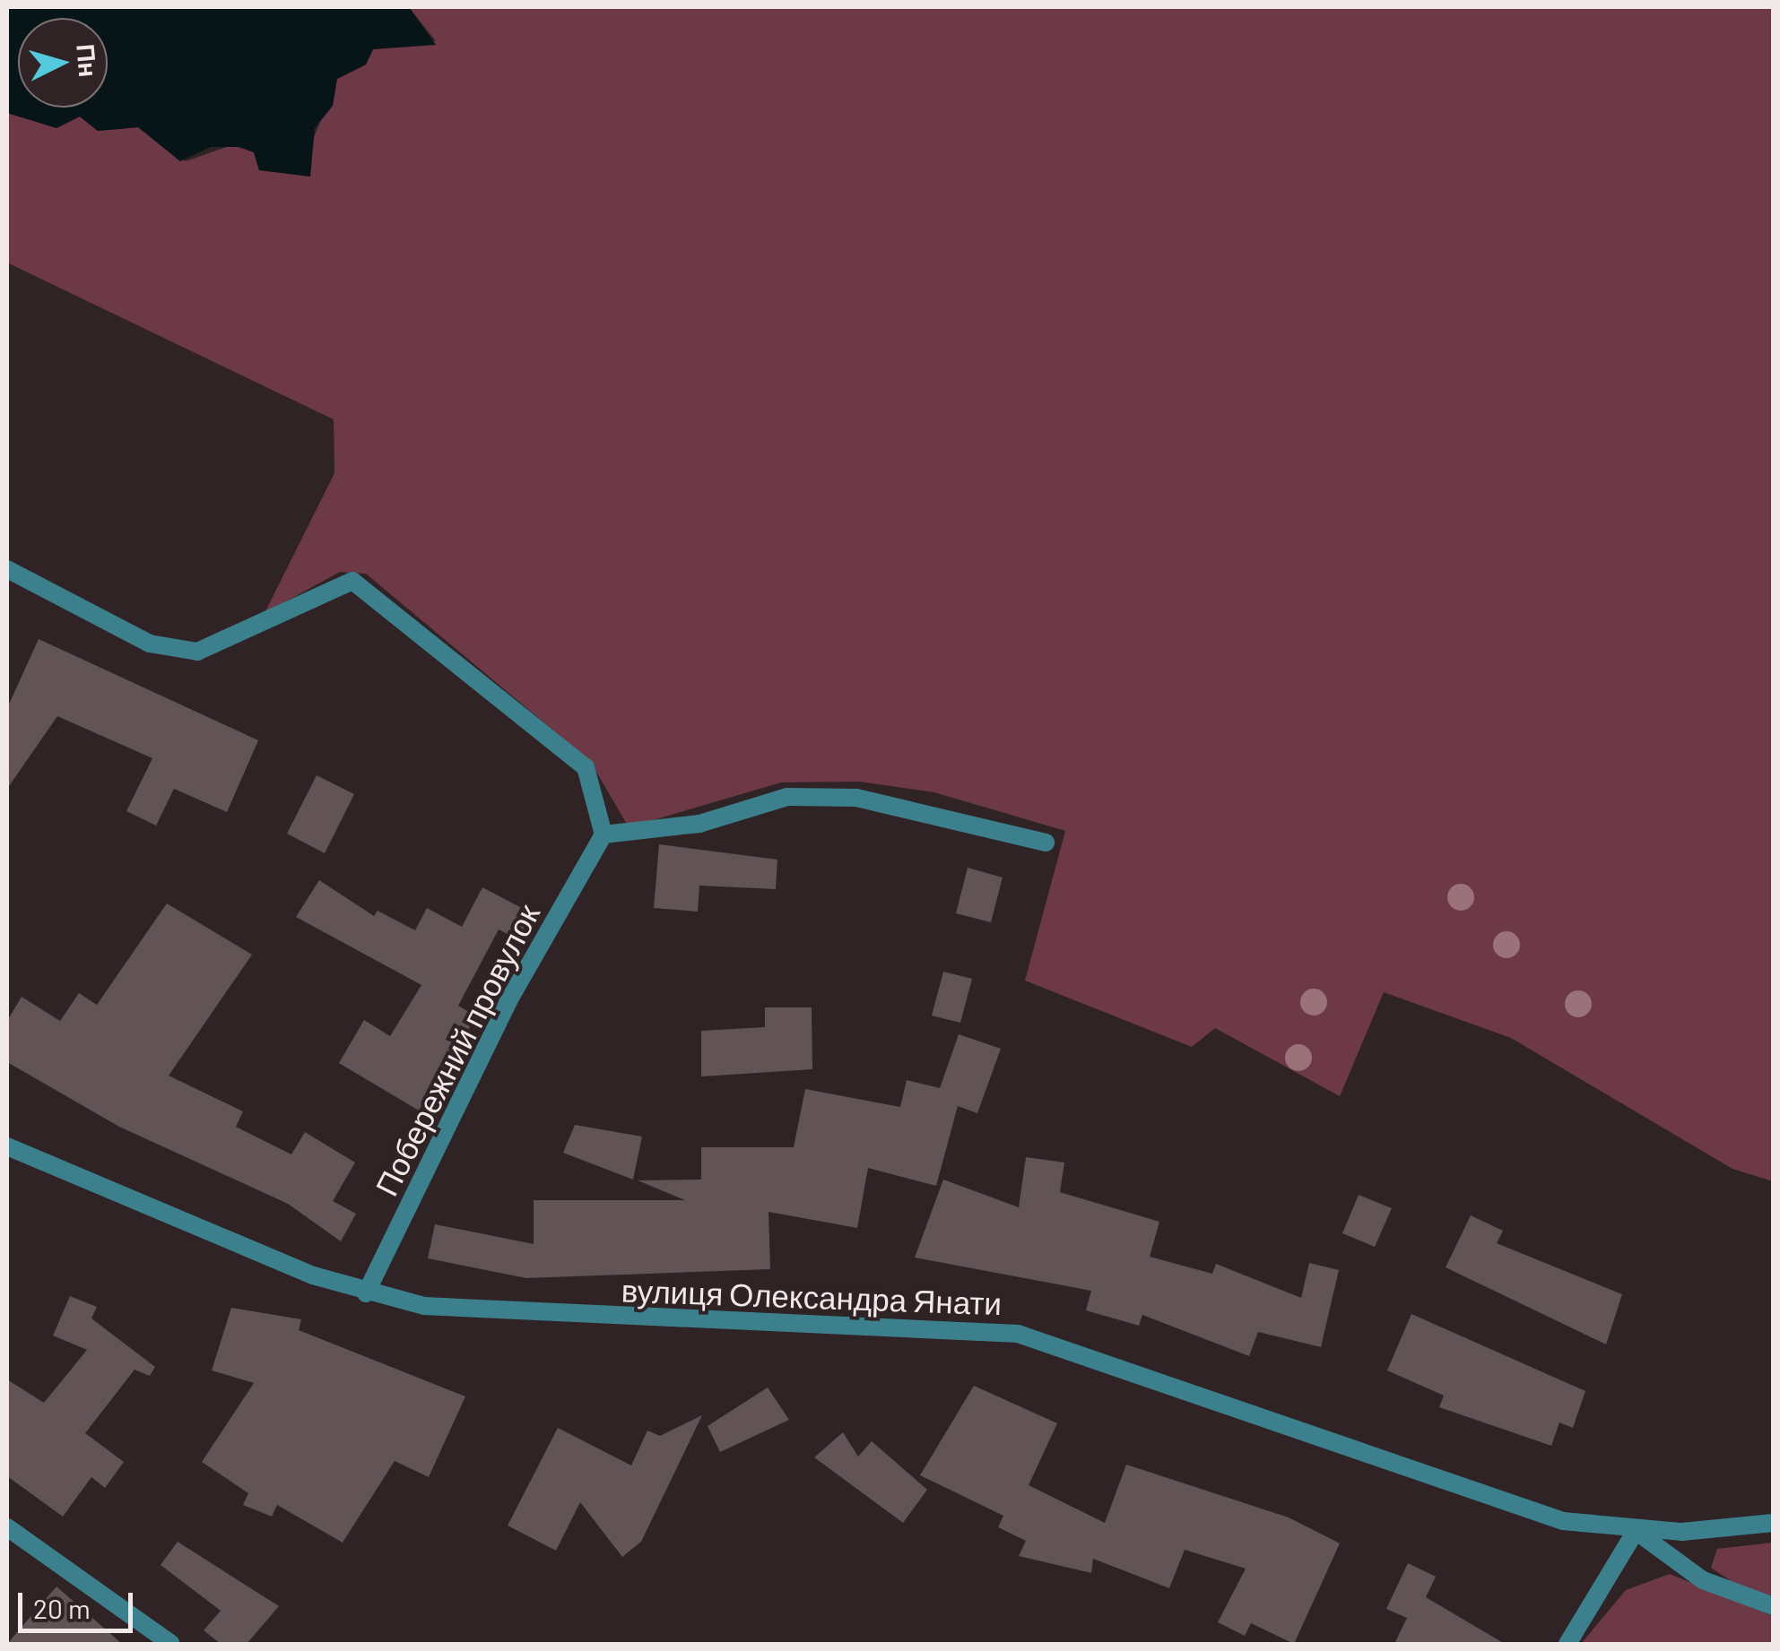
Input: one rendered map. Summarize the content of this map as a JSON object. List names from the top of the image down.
{
  "streets": {
    "street": ["Побережний провулок", "вулиця Олександра Янати"]
  },
  "crossings": [
    ["Побережний провулок", "вулиця Олександра Янати"]
  ],
  "scale_bar": "20 m",
  "north": "right"
}
